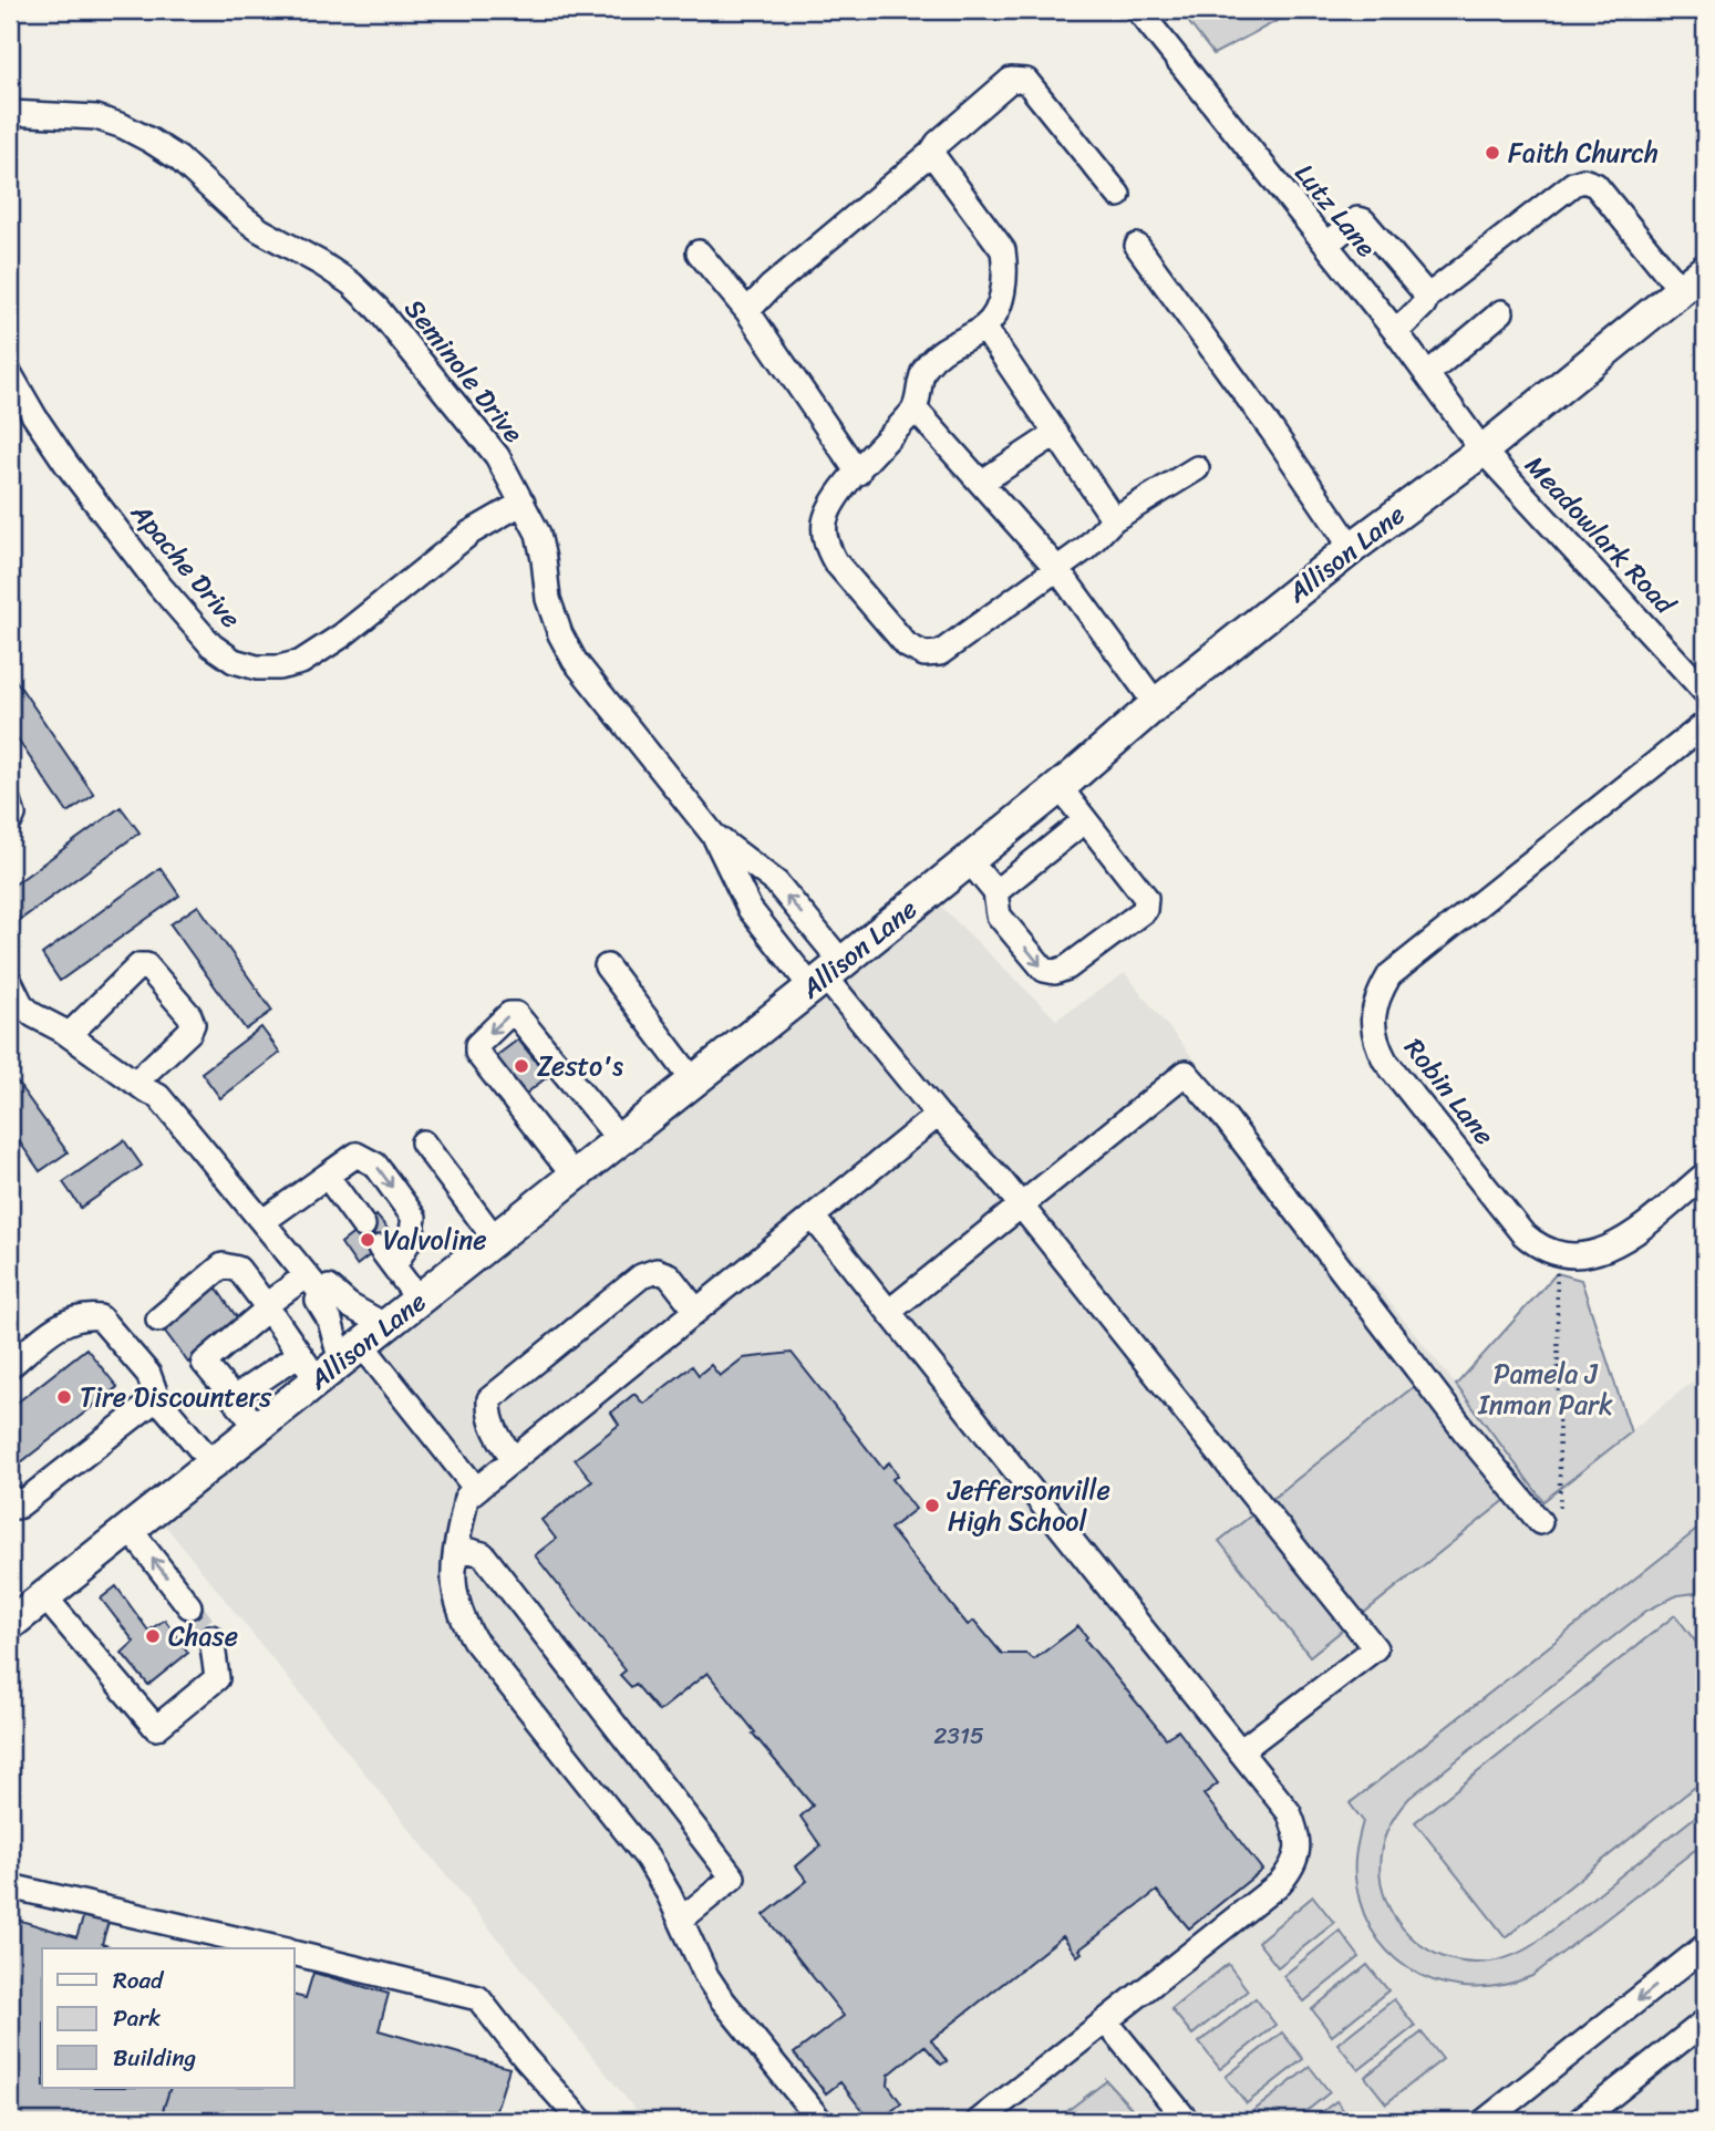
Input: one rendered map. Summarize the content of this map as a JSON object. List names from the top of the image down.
{
  "streets": {
    "main road": ["Allison Lane"],
    "street": [
      "Lutz Lane",
      "Seminole Drive",
      "Meadowlark Road",
      "Apache Drive",
      "Robin Lane"
    ]
  },
  "crossings": [
    ["Lutz Lane", "Meadowlark Road"],
    ["Lutz Lane", "Allison Lane"],
    ["Seminole Drive", "Allison Lane"],
    ["Seminole Drive", "Apache Drive"],
    ["Meadowlark Road", "Allison Lane"]
  ],
  "parks": ["Pamela J Inman Park"],
  "places": [
    "Faith Church",
    "Zesto's",
    "Valvoline",
    "Tire Discounters",
    "Jeffersonville High School",
    "Chase"
  ],
  "house_numbers": ["2315"],
  "legend": ["Road", "Park", "Building"]
}
